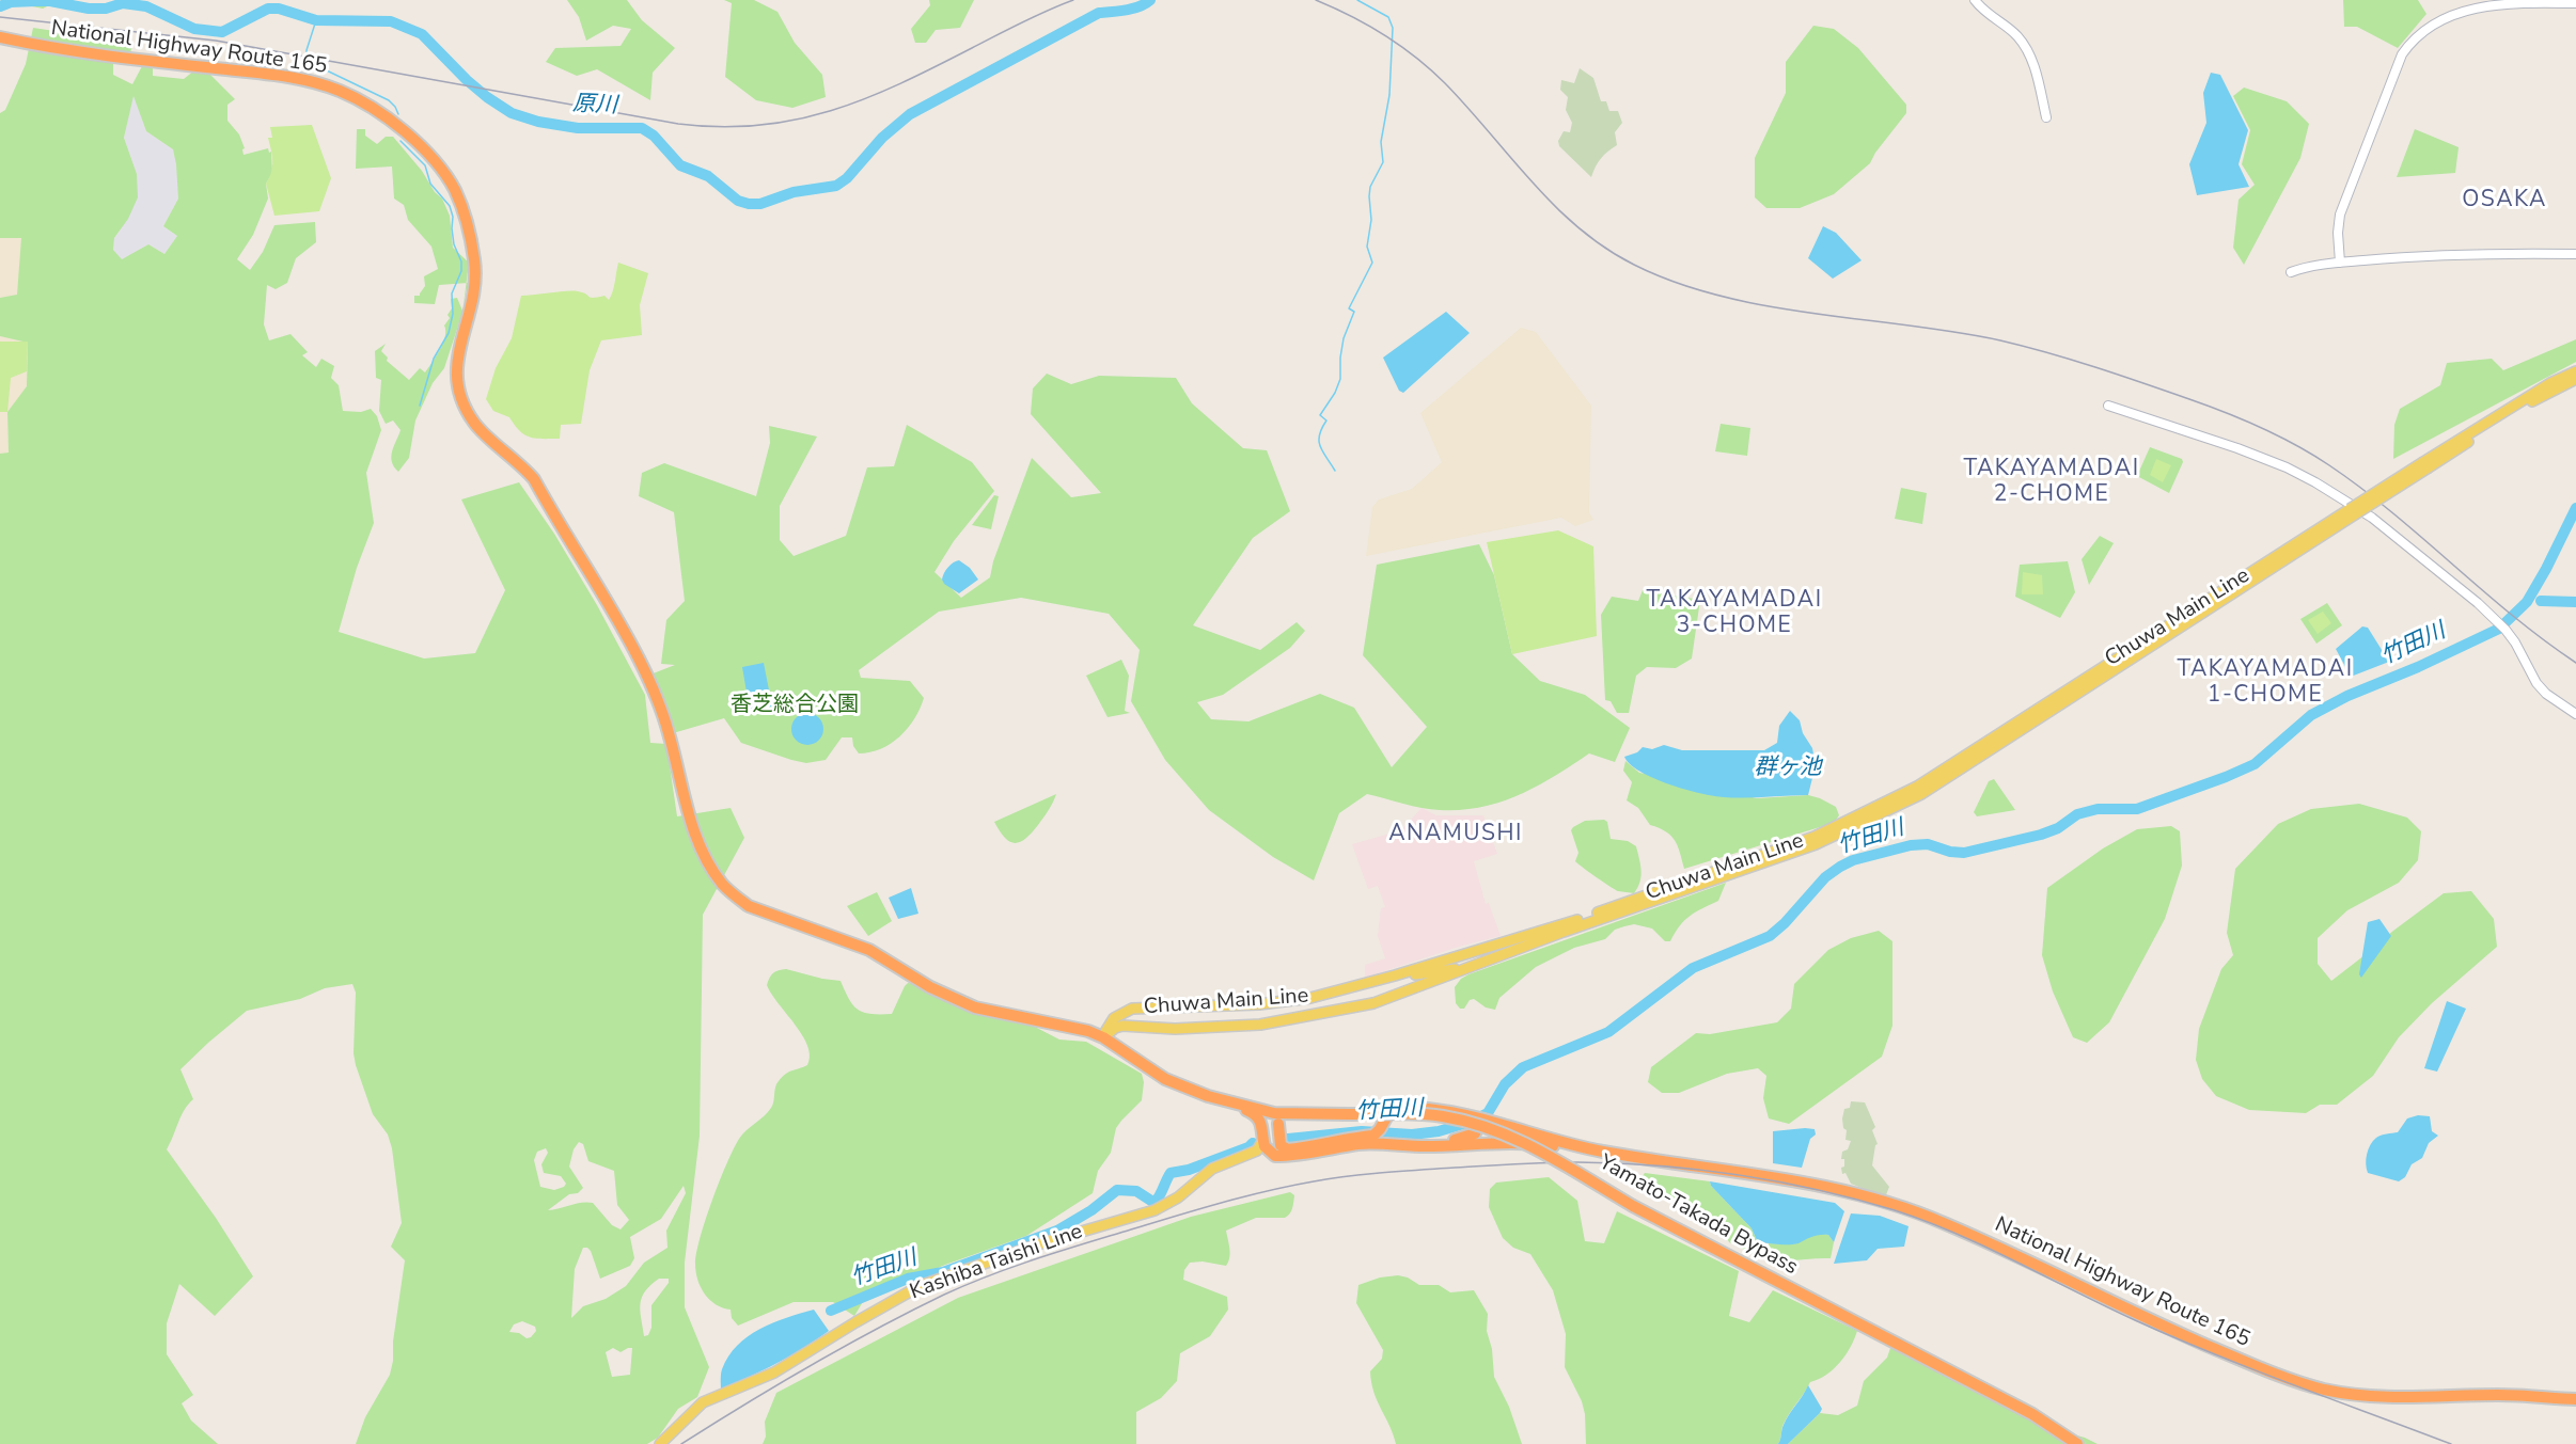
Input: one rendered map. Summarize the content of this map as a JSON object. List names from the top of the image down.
{
  "streets": {
    "highway": ["National Highway Route 165", "Yamato-Takada Bypass"],
    "main road": ["Chuwa Main Line", "Kashiba Taishi Line"]
  },
  "crossings": [
    ["National Highway Route 165", "Chuwa Main Line"],
    ["National Highway Route 165", "Kashiba Taishi Line"]
  ],
  "districts": [
    "OSAKA",
    "TAKAYAMADAI 2-CHOME",
    "TAKAYAMADAI 3-CHOME",
    "TAKAYAMADAI 1-CHOME",
    "ANAMUSHI"
  ],
  "water": ["原川", "竹田川", "群ヶ池"],
  "parks": ["香芝総合公園"]
}
